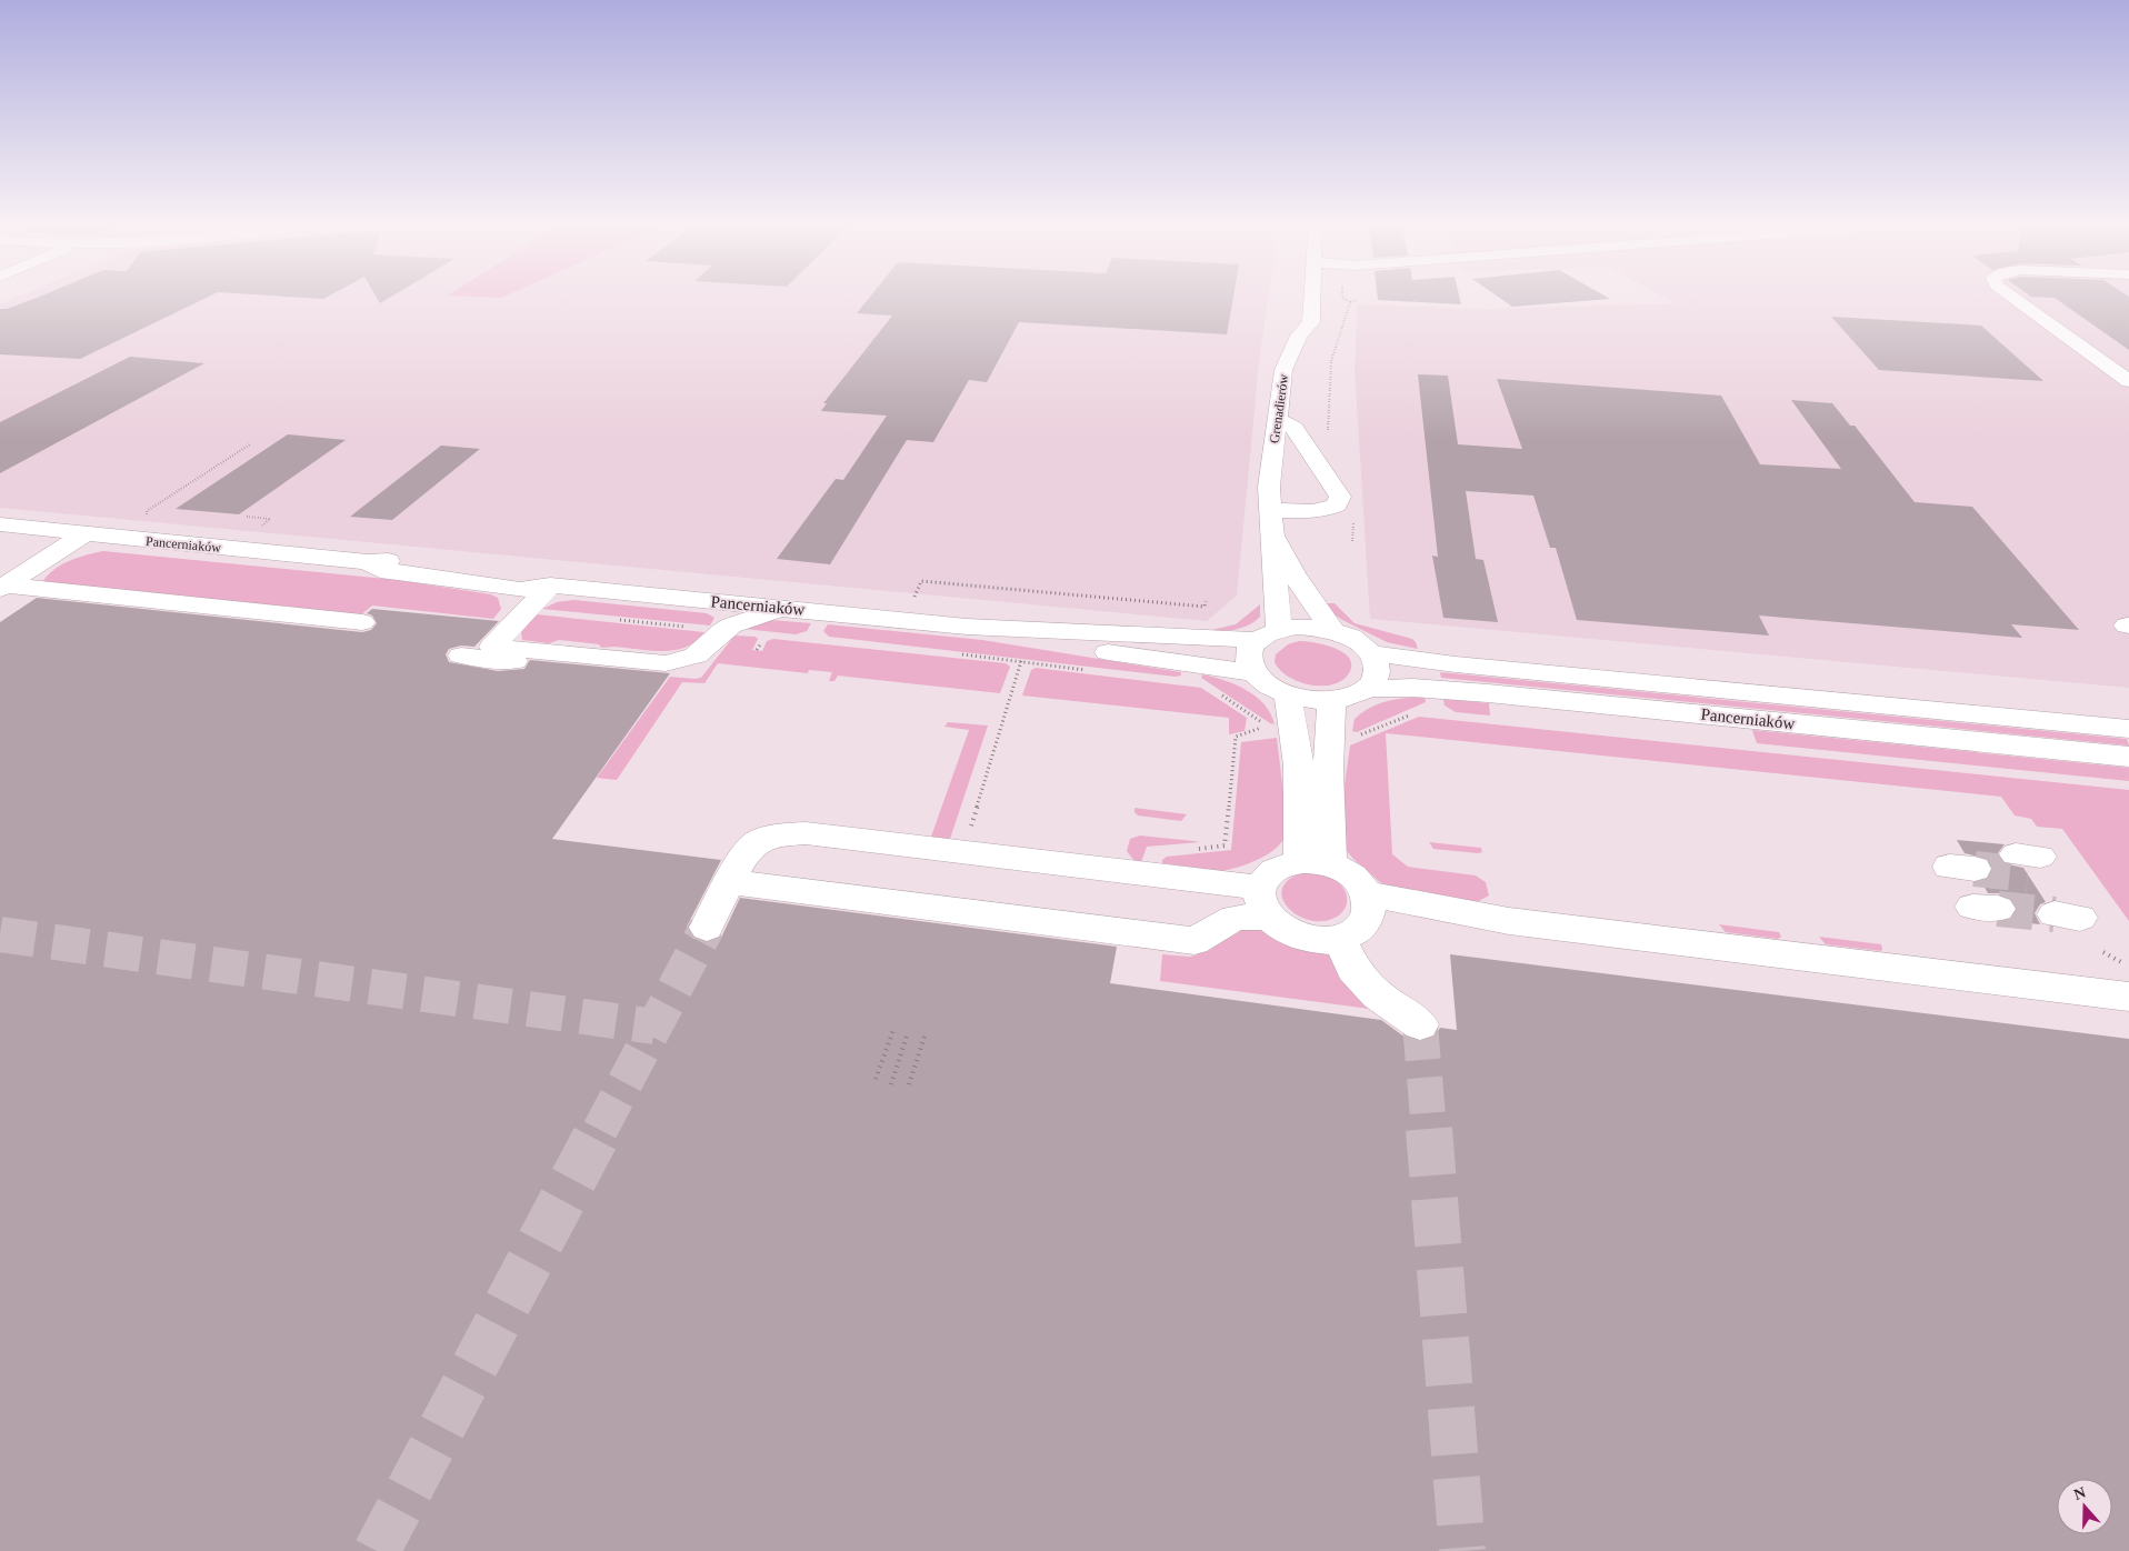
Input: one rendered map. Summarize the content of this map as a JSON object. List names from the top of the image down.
{
  "streets": {
    "street": ["Grenadierów", "Pancerniaków"]
  },
  "crossings": [
    ["Grenadierów", "Pancerniaków"]
  ],
  "north": "top"
}
